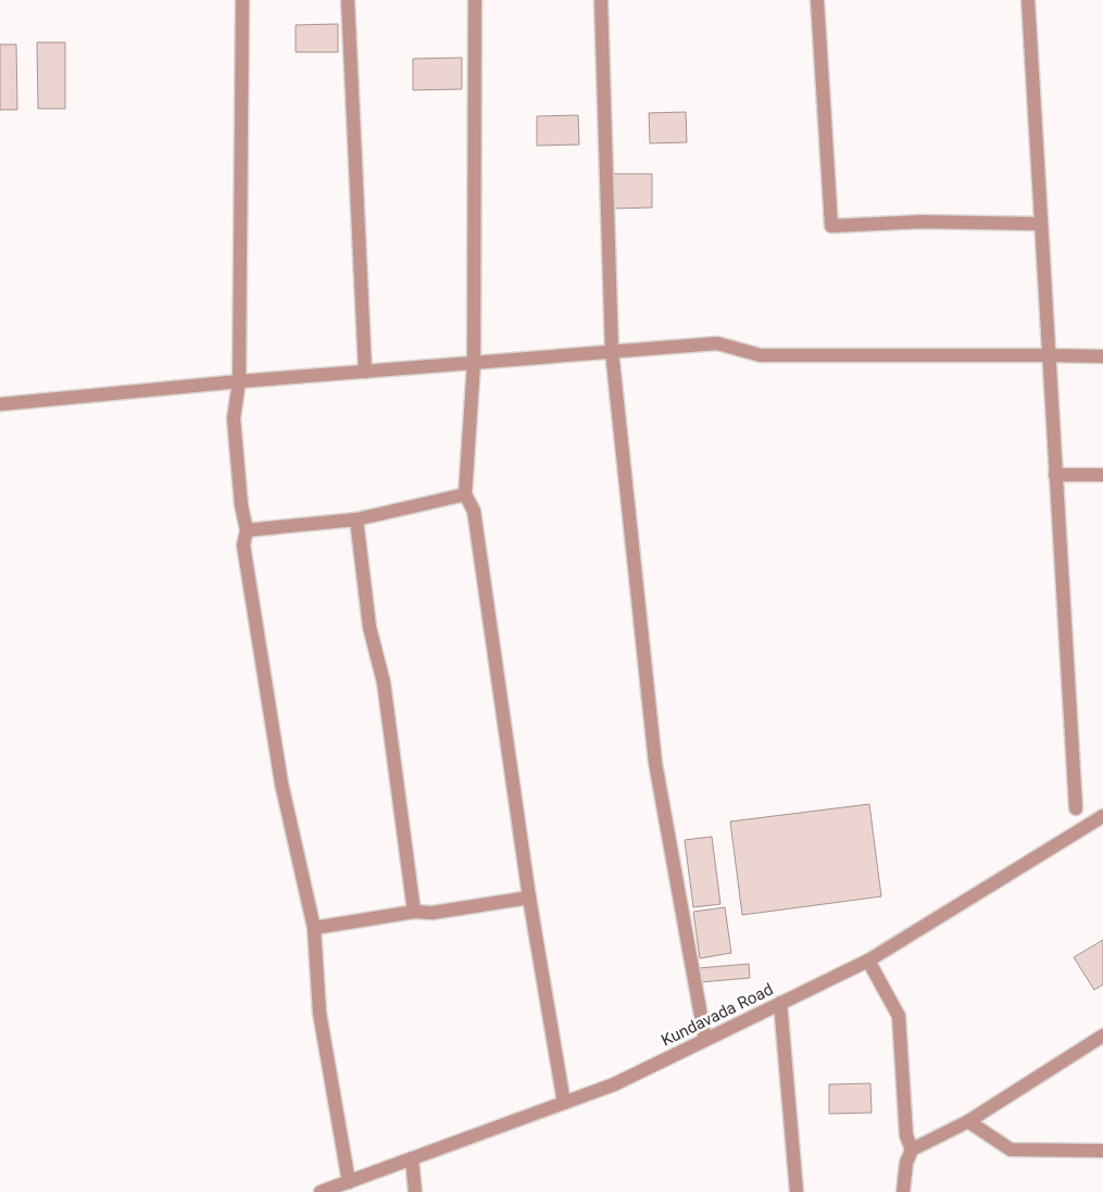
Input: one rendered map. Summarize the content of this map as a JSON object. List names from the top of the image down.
{
  "streets": {
    "street": ["Kundavada Road"]
  }
}
